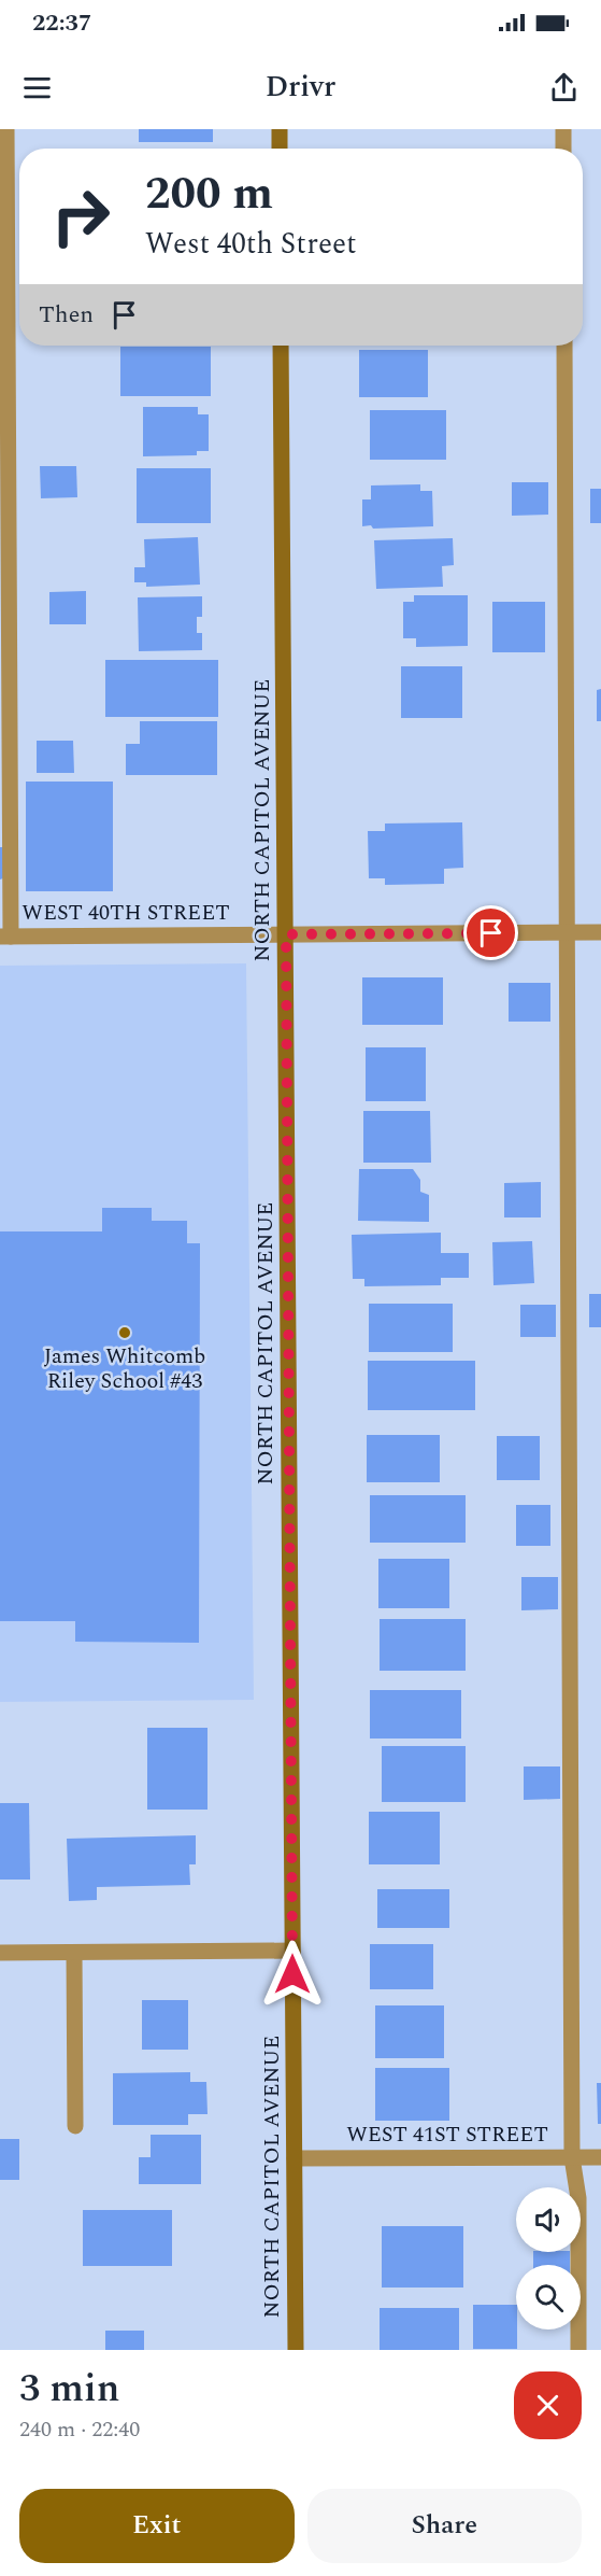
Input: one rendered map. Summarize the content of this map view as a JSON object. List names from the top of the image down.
{
  "streets": {
    "main road": ["NORTH CAPITOL AVENUE"],
    "street": ["WEST 40TH STREET", "WEST 41ST STREET"]
  },
  "crossings": [
    ["NORTH CAPITOL AVENUE", "WEST 40TH STREET"],
    ["NORTH CAPITOL AVENUE", "WEST 41ST STREET"]
  ],
  "places": ["James Whitcomb Riley School #43"],
  "page": {
    "status": "22:37",
    "header": "Drivr",
    "turn": ["200 m", "West 40th Street"],
    "then": "Then",
    "heading": ["3 min", "240 m · 22:40"],
    "buttons": ["Exit", "Share"]
  }
}
